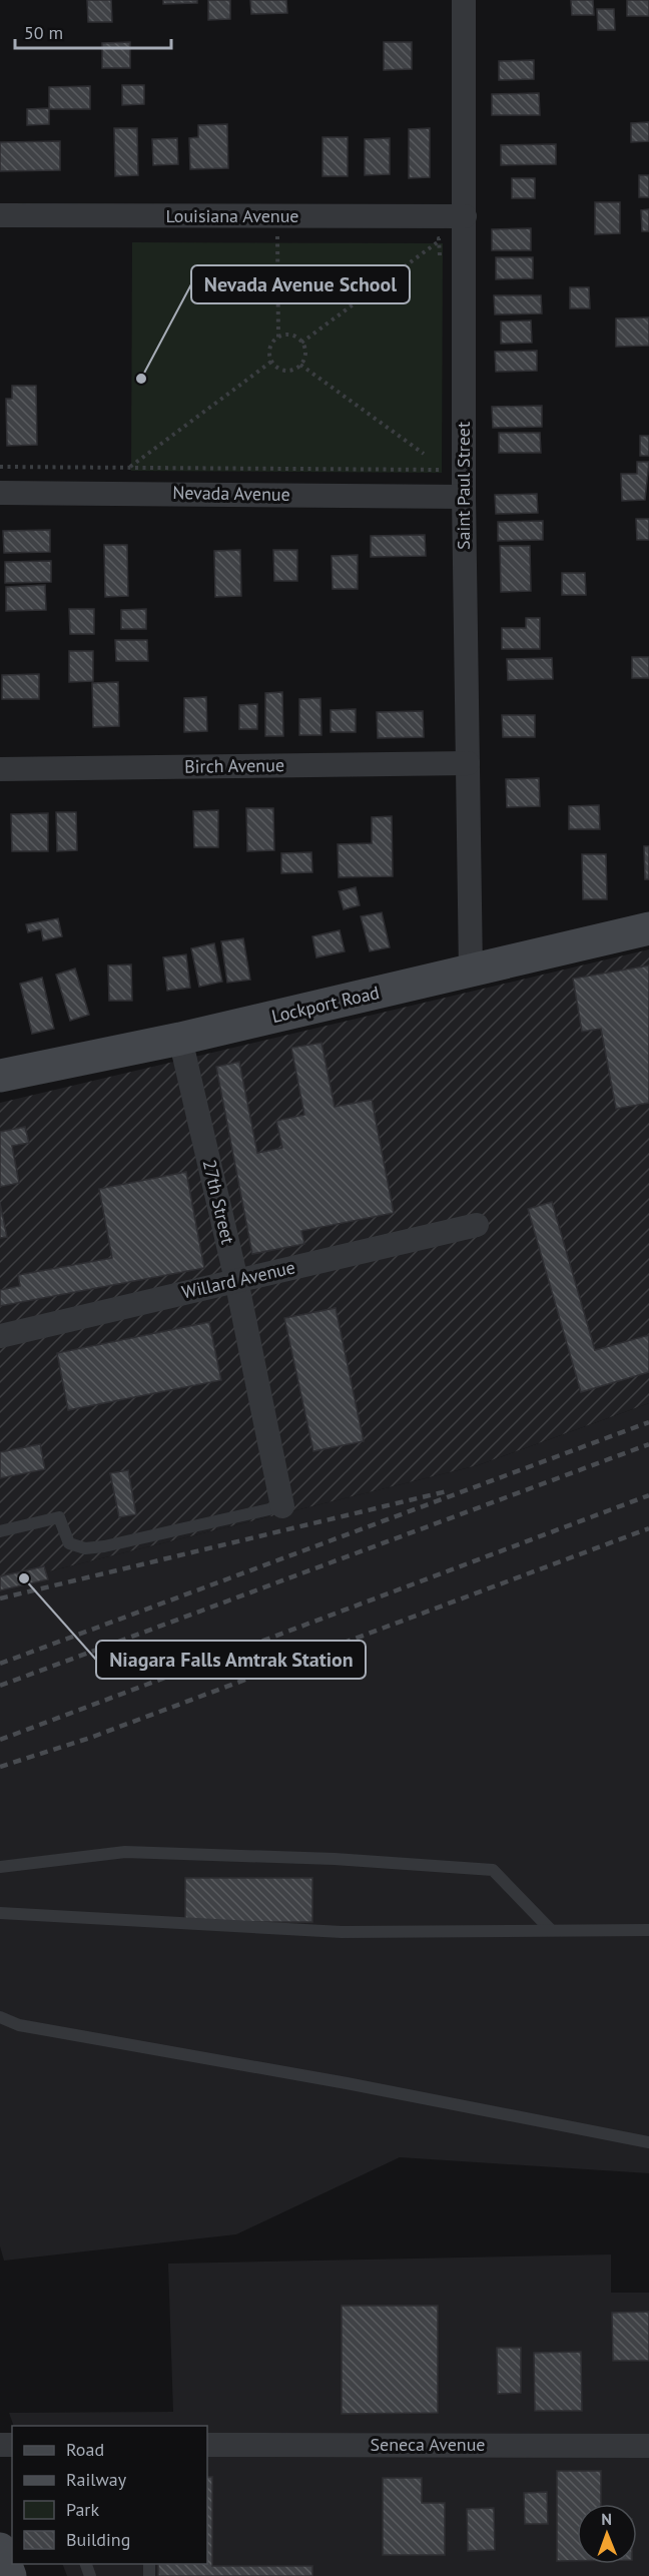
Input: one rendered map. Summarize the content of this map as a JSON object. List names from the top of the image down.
{
  "streets": {
    "street": [
      "Louisiana Avenue",
      "Saint Paul Street",
      "Nevada Avenue",
      "Birch Avenue",
      "Lockport Road",
      "27th Street",
      "Willard Avenue",
      "Seneca Avenue"
    ]
  },
  "crossings": [
    ["Louisiana Avenue", "Saint Paul Street"],
    ["Saint Paul Street", "Nevada Avenue"],
    ["Saint Paul Street", "Birch Avenue"],
    ["Saint Paul Street", "Lockport Road"],
    ["Lockport Road", "27th Street"],
    ["27th Street", "Willard Avenue"]
  ],
  "places": ["Nevada Avenue School", "Niagara Falls Amtrak Station"],
  "legend": [
    "Road",
    "Railway",
    "Park",
    "Building"
  ],
  "scale_bar": "50 m",
  "north": "top"
}
